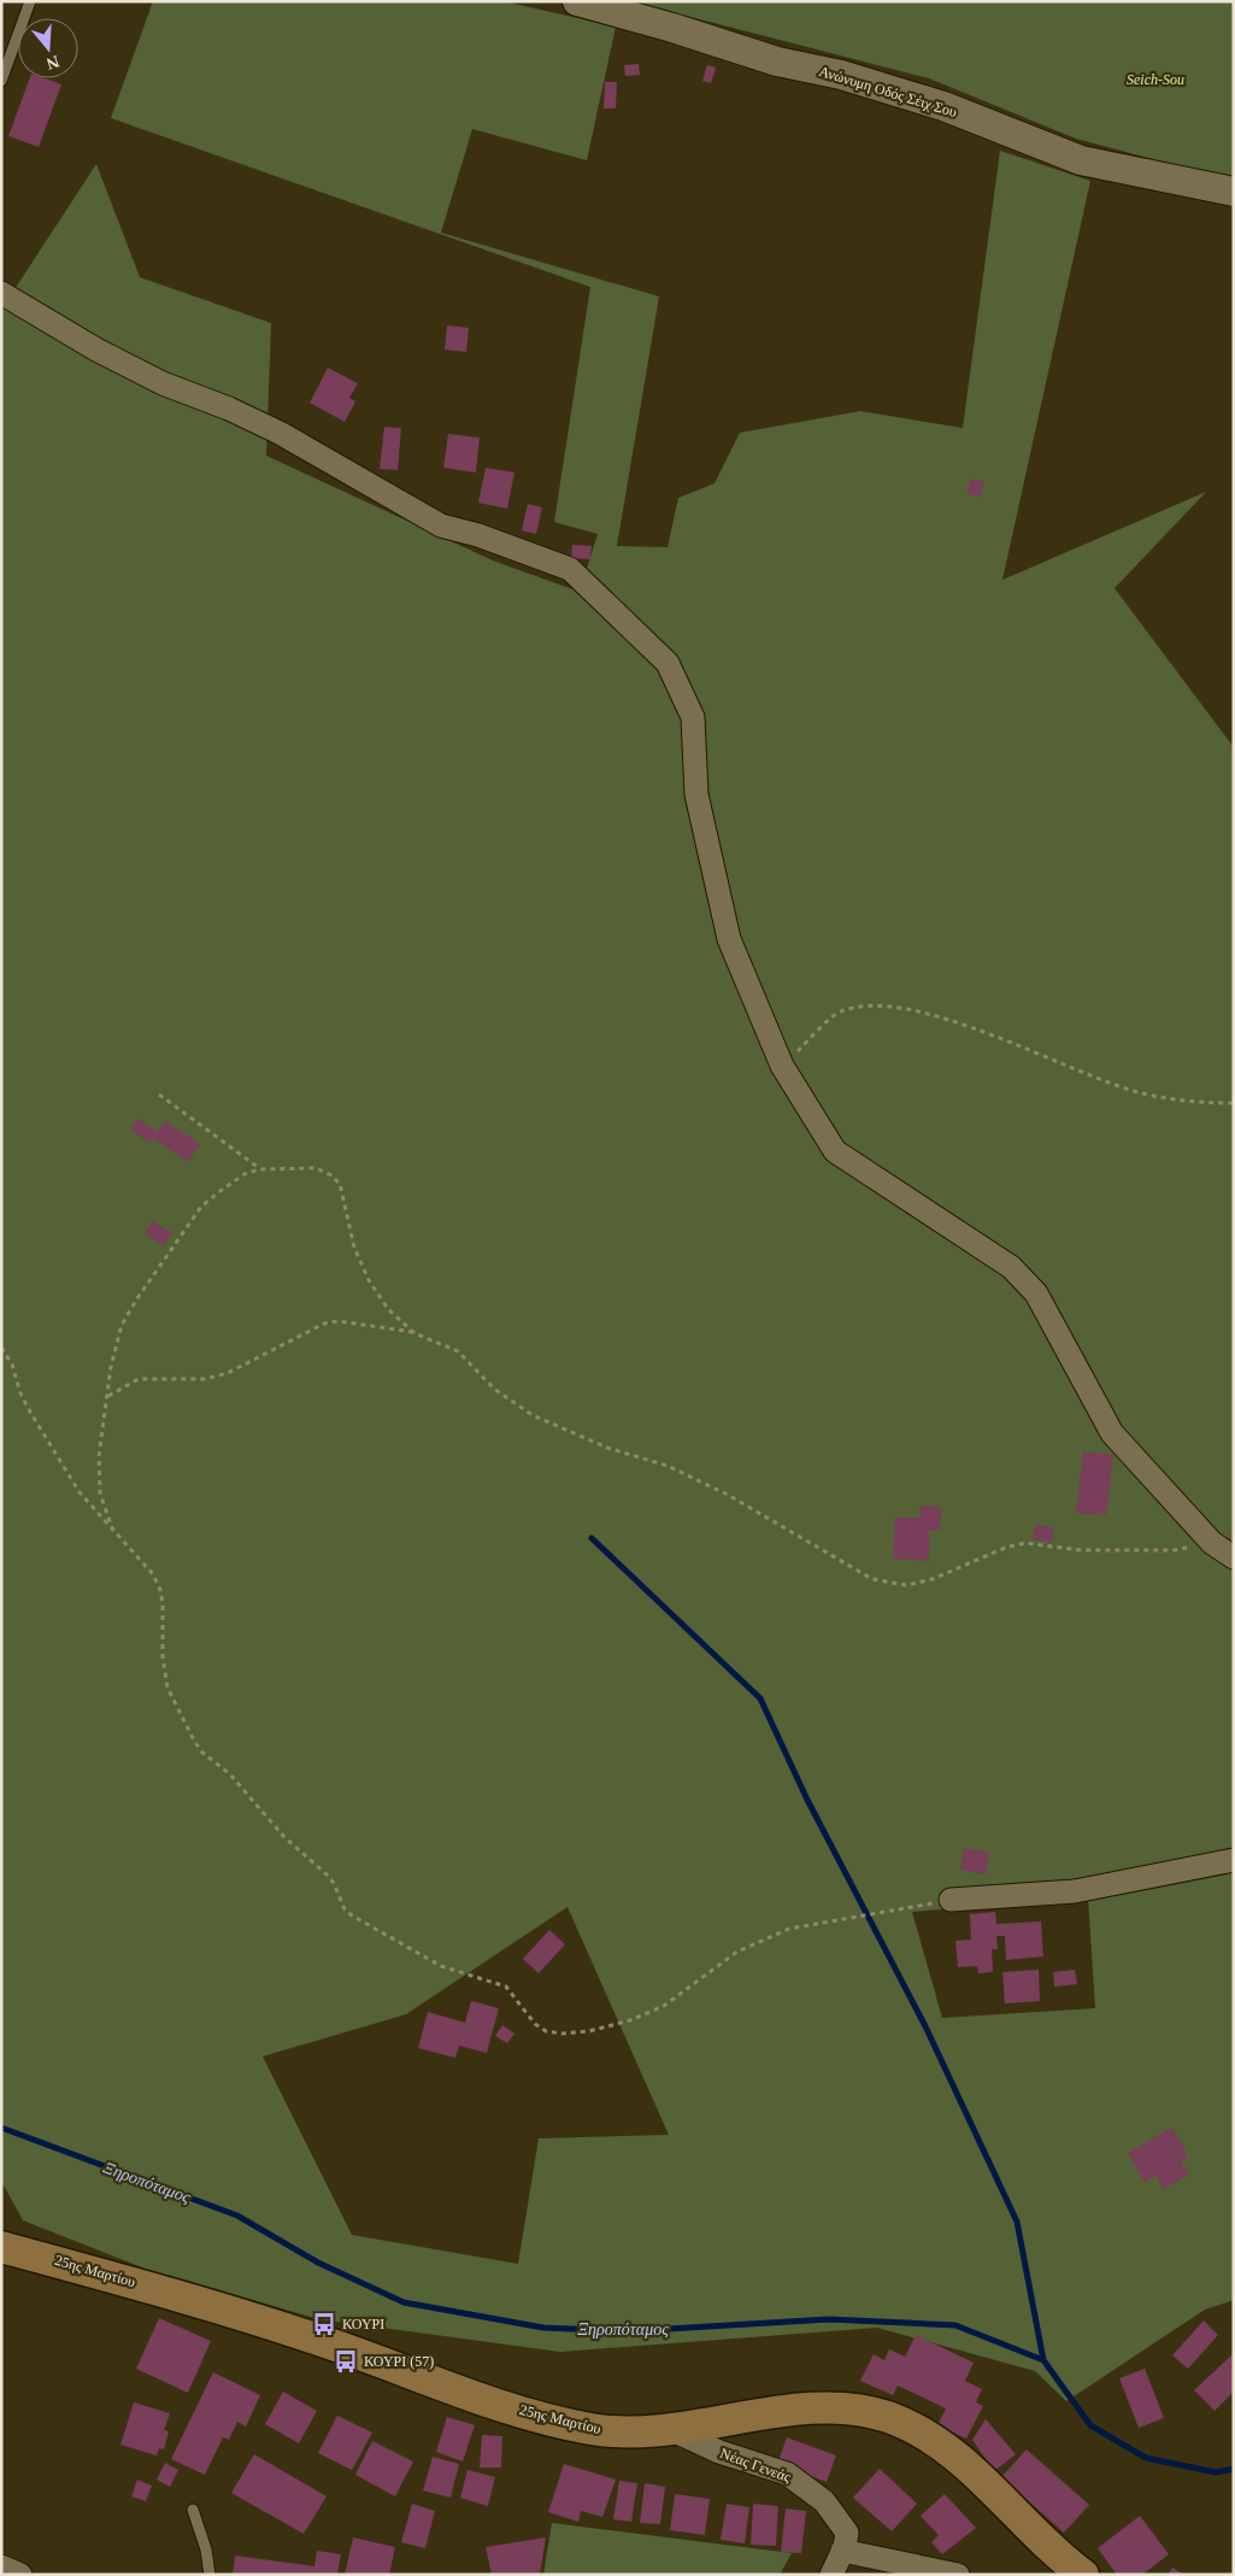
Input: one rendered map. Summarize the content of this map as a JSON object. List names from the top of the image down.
{
  "streets": {
    "main road": ["25ης Μαρτίου"],
    "street": ["Ανώνυμη Οδός Σέιχ Σου", "Νέας Γενεάς"]
  },
  "crossings": [
    ["25ης Μαρτίου", "Νέας Γενεάς"]
  ],
  "water": ["Ξηροπόταμος"],
  "parks": ["Seich-Sou"],
  "places": {
    "bus stop": ["ΚΟΥΡΙ", "ΚΟΥΡΙ (57)"]
  },
  "north": "bottom"
}
